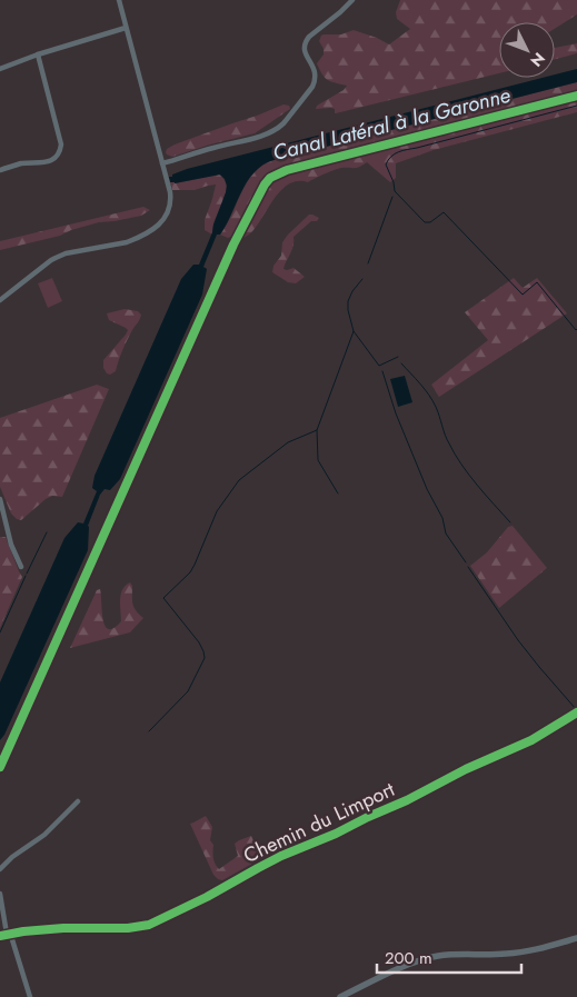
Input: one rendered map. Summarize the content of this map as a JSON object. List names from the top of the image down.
{
  "streets": {
    "street": ["Chemin du Limport"]
  },
  "water": ["Canal Latéral à la Garonne"],
  "scale_bar": "200 m",
  "north": "bottom right"
}
